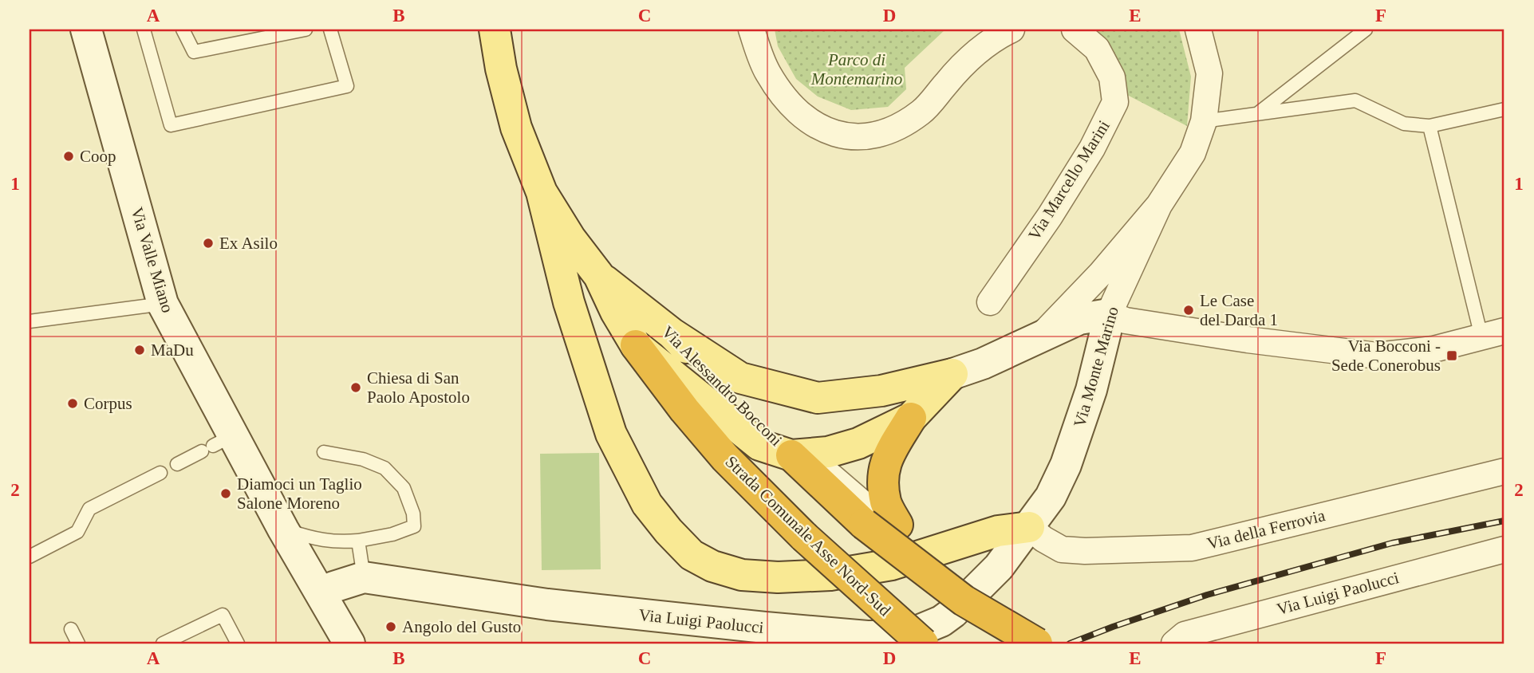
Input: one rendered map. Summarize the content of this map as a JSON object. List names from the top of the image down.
{
  "streets": {
    "highway": ["Strada Comunale Asse Nord-Sud"],
    "main road": ["Via Alessandro Bocconi"],
    "street": [
      "Via Marcello Marini",
      "Via Valle Miano",
      "Via Monte Marino",
      "Via della Ferrovia",
      "Via Luigi Paolucci"
    ]
  },
  "crossings": [
    ["Via Monte Marino", "Via della Ferrovia"],
    ["Via Monte Marino", "Via Luigi Paolucci"],
    ["Via Alessandro Bocconi", "Strada Comunale Asse Nord-Sud"],
    ["Via della Ferrovia", "Via Luigi Paolucci"]
  ],
  "parks": ["Parco di Montemarino"],
  "places": {
    "other": [
      "Coop",
      "Ex Asilo",
      "Le Case del Darda 1",
      "MaDu",
      "Chiesa di San Paolo Apostolo",
      "Corpus",
      "Diamoci un Taglio Salone Moreno",
      "Angolo del Gusto"
    ],
    "transit": ["Via Bocconi - Sede Conerobus"]
  },
  "grid": {
    "columns": [
      "A",
      "B",
      "C",
      "D",
      "E",
      "F"
    ],
    "rows": ["1", "2"]
  }
}
